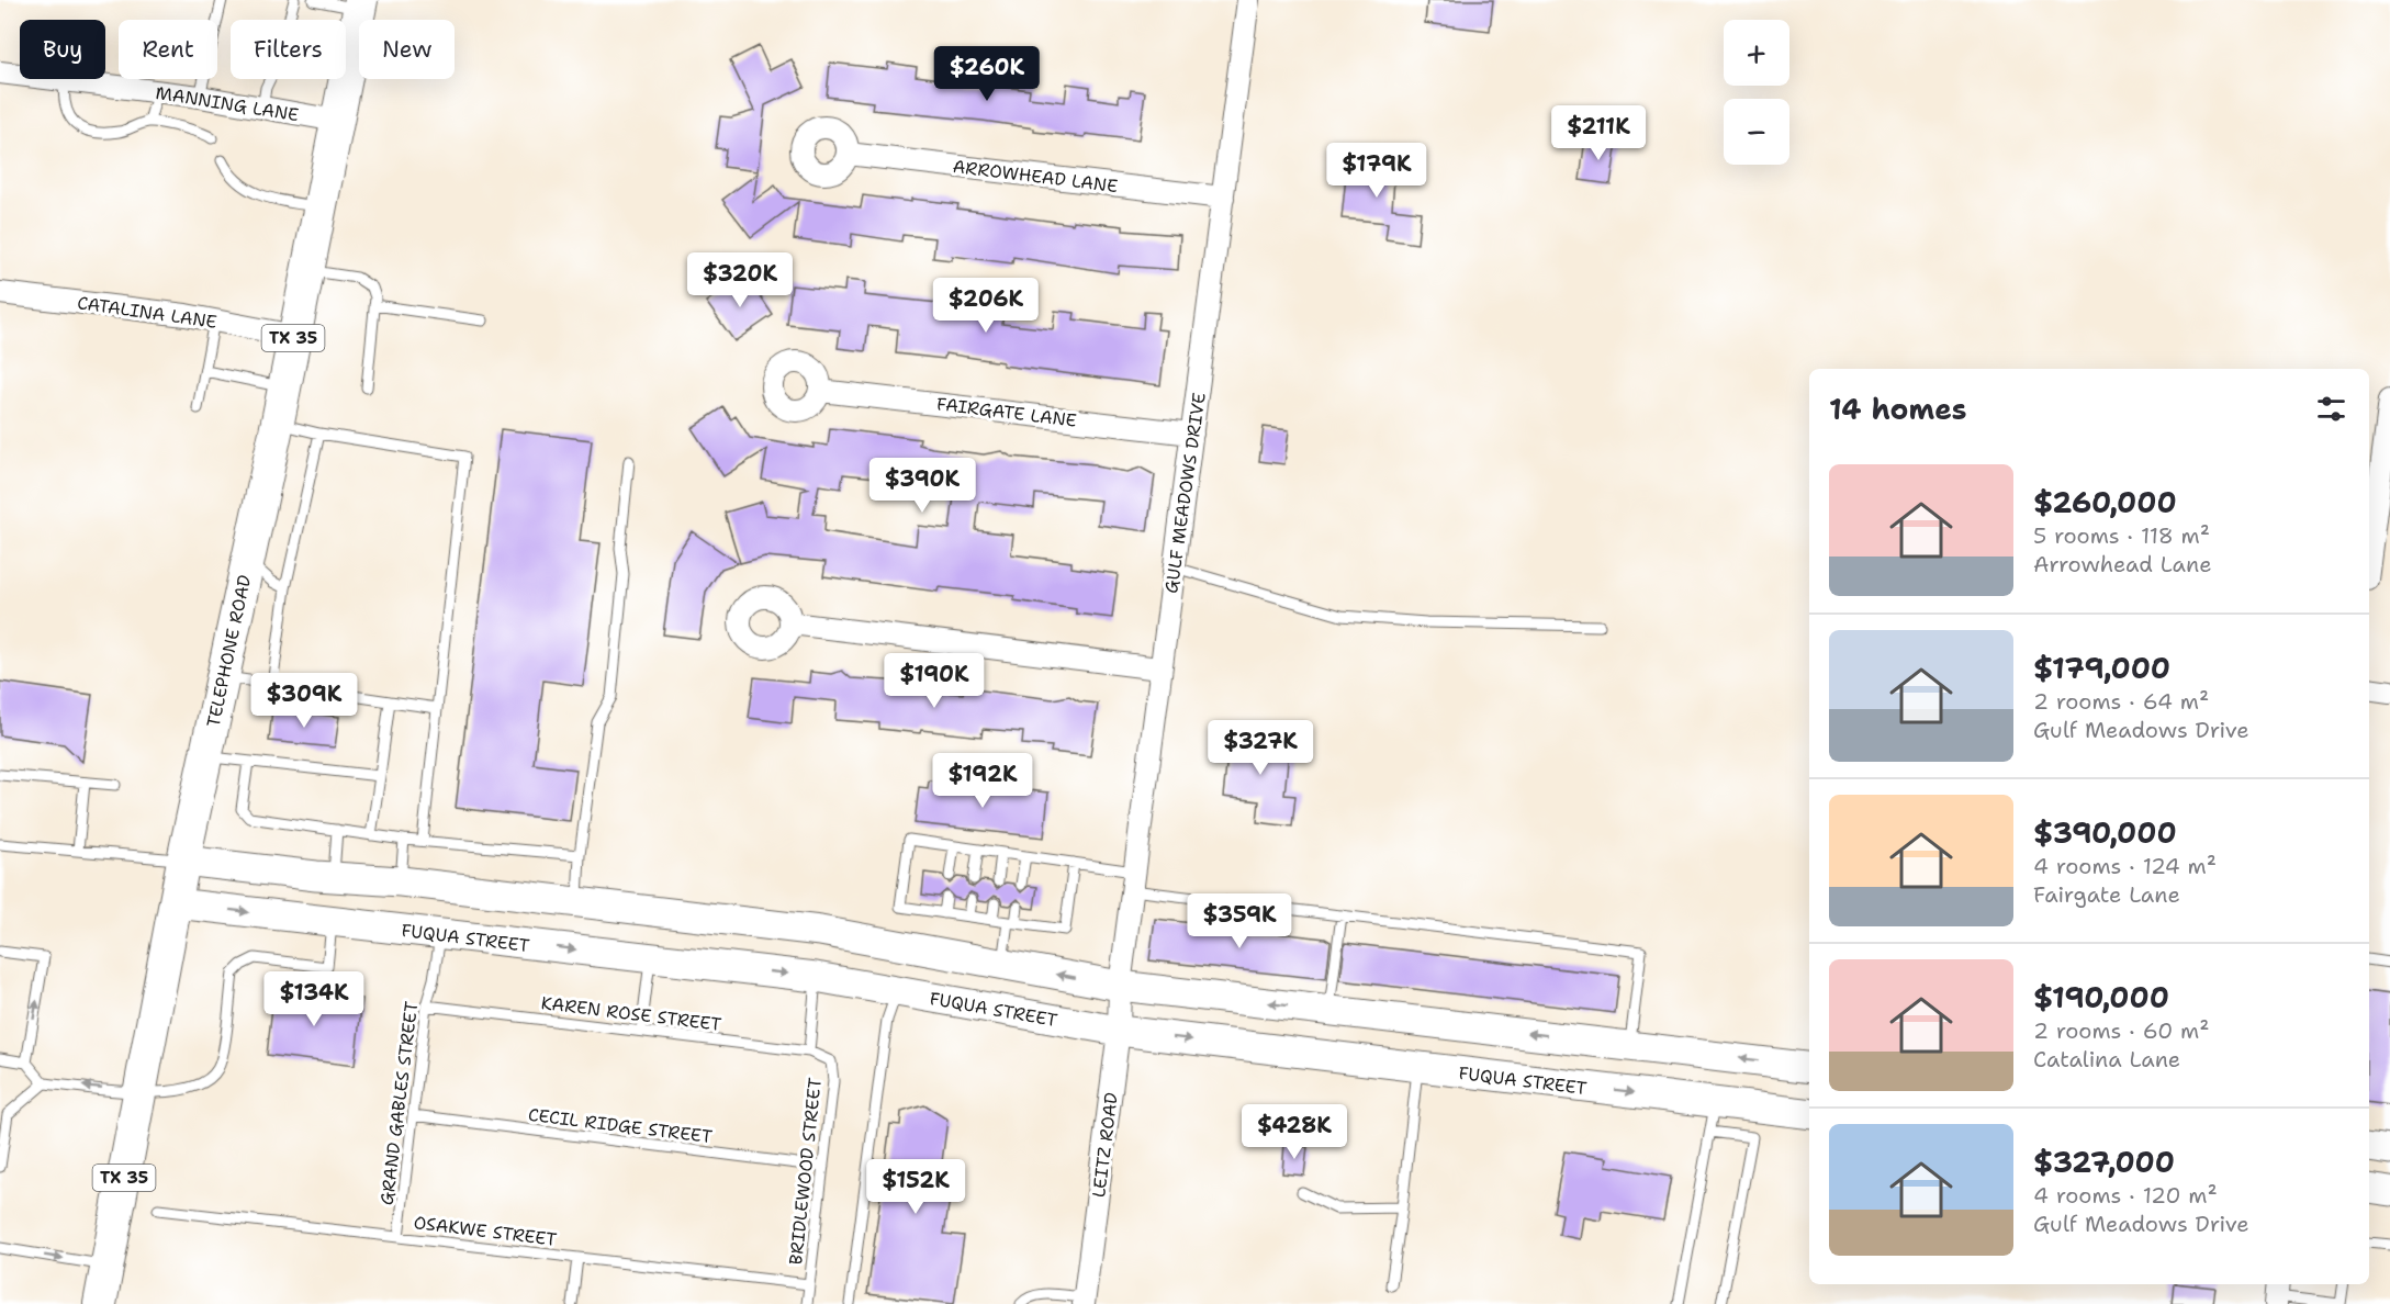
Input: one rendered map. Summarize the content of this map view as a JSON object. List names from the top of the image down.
{
  "streets": {
    "main road": ["TX 35", "TELEPHONE ROAD", "FUQUA STREET"],
    "street": [
      "MANNING LANE",
      "ARROWHEAD LANE",
      "CATALINA LANE",
      "FAIRGATE LANE",
      "GULF MEADOWS DRIVE",
      "LEITZ ROAD"
    ],
    "lane": [
      "KAREN ROSE STREET",
      "GRAND GABLES STREET",
      "CECIL RIDGE STREET",
      "BRIDLEWOOD STREET",
      "OSAKWE STREET"
    ]
  },
  "crossings": [
    ["MANNING LANE", "TELEPHONE ROAD"],
    ["ARROWHEAD LANE", "GULF MEADOWS DRIVE"],
    ["CATALINA LANE", "TELEPHONE ROAD"],
    ["FAIRGATE LANE", "GULF MEADOWS DRIVE"],
    ["GULF MEADOWS DRIVE", "LEITZ ROAD"],
    ["TELEPHONE ROAD", "FUQUA STREET"],
    ["FUQUA STREET", "GRAND GABLES STREET"],
    ["FUQUA STREET", "LEITZ ROAD"],
    ["FUQUA STREET", "BRIDLEWOOD STREET"],
    ["KAREN ROSE STREET", "GRAND GABLES STREET"],
    ["KAREN ROSE STREET", "BRIDLEWOOD STREET"],
    ["GRAND GABLES STREET", "CECIL RIDGE STREET"],
    ["GRAND GABLES STREET", "OSAKWE STREET"],
    ["CECIL RIDGE STREET", "BRIDLEWOOD STREET"],
    ["BRIDLEWOOD STREET", "OSAKWE STREET"]
  ],
  "page": {
    "map_buttons": ["+", "−"],
    "chip": [
      "Buy",
      "Rent",
      "Filters",
      "New"
    ],
    "price": [
      "$260K",
      "$211K",
      "$179K",
      "$320K",
      "$206K",
      "$390K",
      "$190K",
      "$309K",
      "$327K",
      "$192K",
      "$359K",
      "$134K",
      "$428K",
      "$152K"
    ],
    "heading": "14 homes",
    "list": [
      {
        "name": "$260,000",
        "note": "5 rooms · 118 m² · Arrowhead Lane"
      },
      {
        "name": "$179,000",
        "note": "2 rooms · 64 m² · Gulf Meadows Drive"
      },
      {
        "name": "$390,000",
        "note": "4 rooms · 124 m² · Fairgate Lane"
      },
      {
        "name": "$190,000",
        "note": "2 rooms · 60 m² · Catalina Lane"
      },
      {
        "name": "$327,000",
        "note": "4 rooms · 120 m² · Gulf Meadows Drive"
      }
    ]
  }
}
